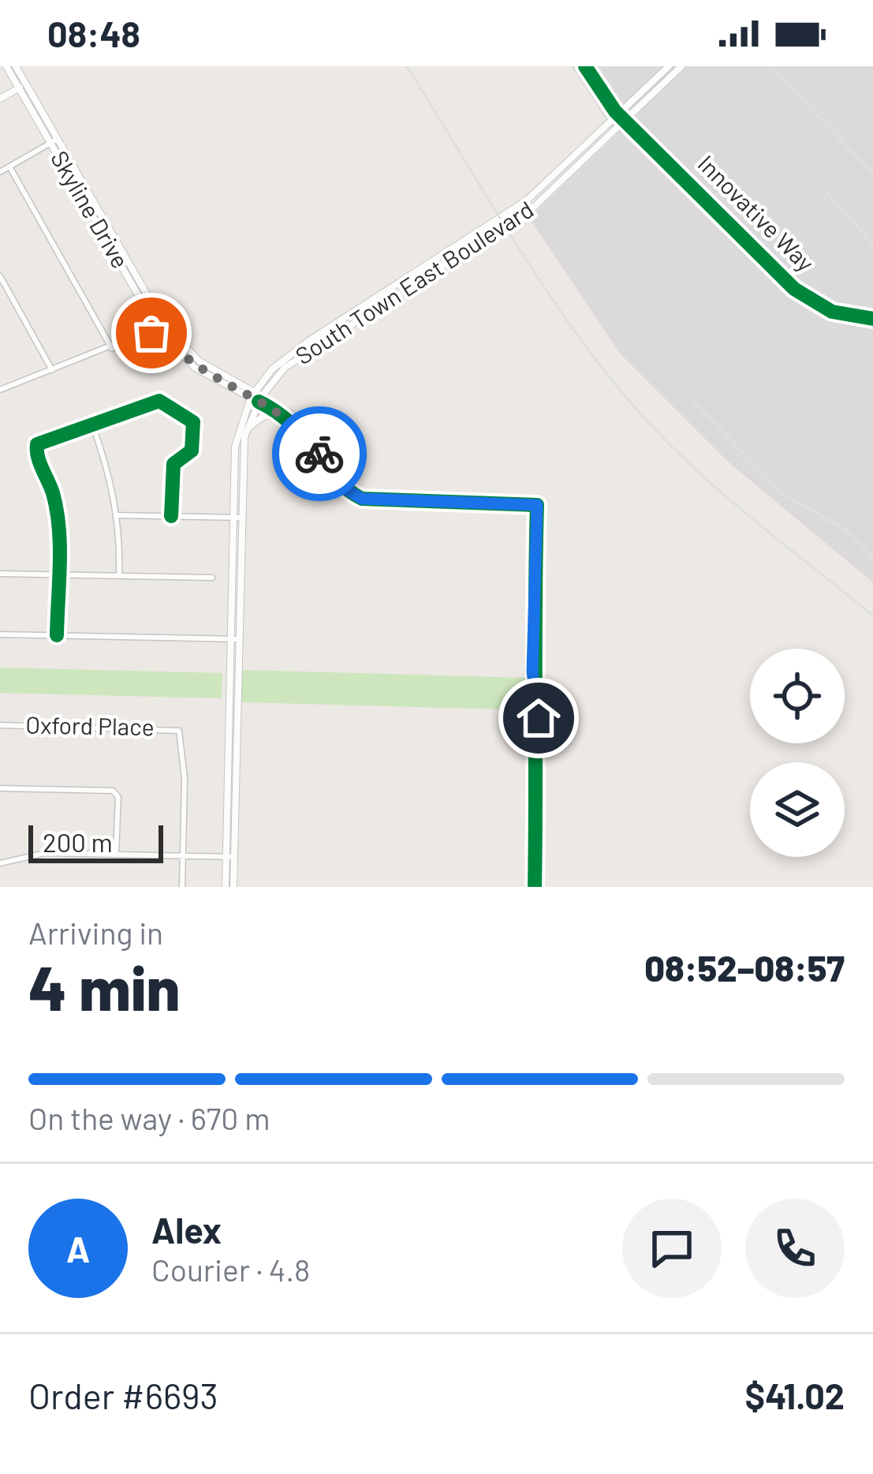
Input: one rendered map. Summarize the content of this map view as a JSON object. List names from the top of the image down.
{
  "streets": {
    "main road": ["Skyline Drive", "South Town East Boulevard"],
    "street": ["Innovative Way", "Oxford Place"]
  },
  "crossings": [
    ["Skyline Drive", "South Town East Boulevard"],
    ["Innovative Way", "South Town East Boulevard"]
  ],
  "scale_bar": "200 m",
  "page": {
    "status": "08:48",
    "scale": "200 m",
    "heading": ["4 min", "Arriving in", "08:52–08:57"],
    "panel": [
      "Alex",
      "Courier · 4.8",
      "Order #6693",
      "$41.02"
    ],
    "bar": "On the way · 670 m",
    "round": "A"
  }
}
